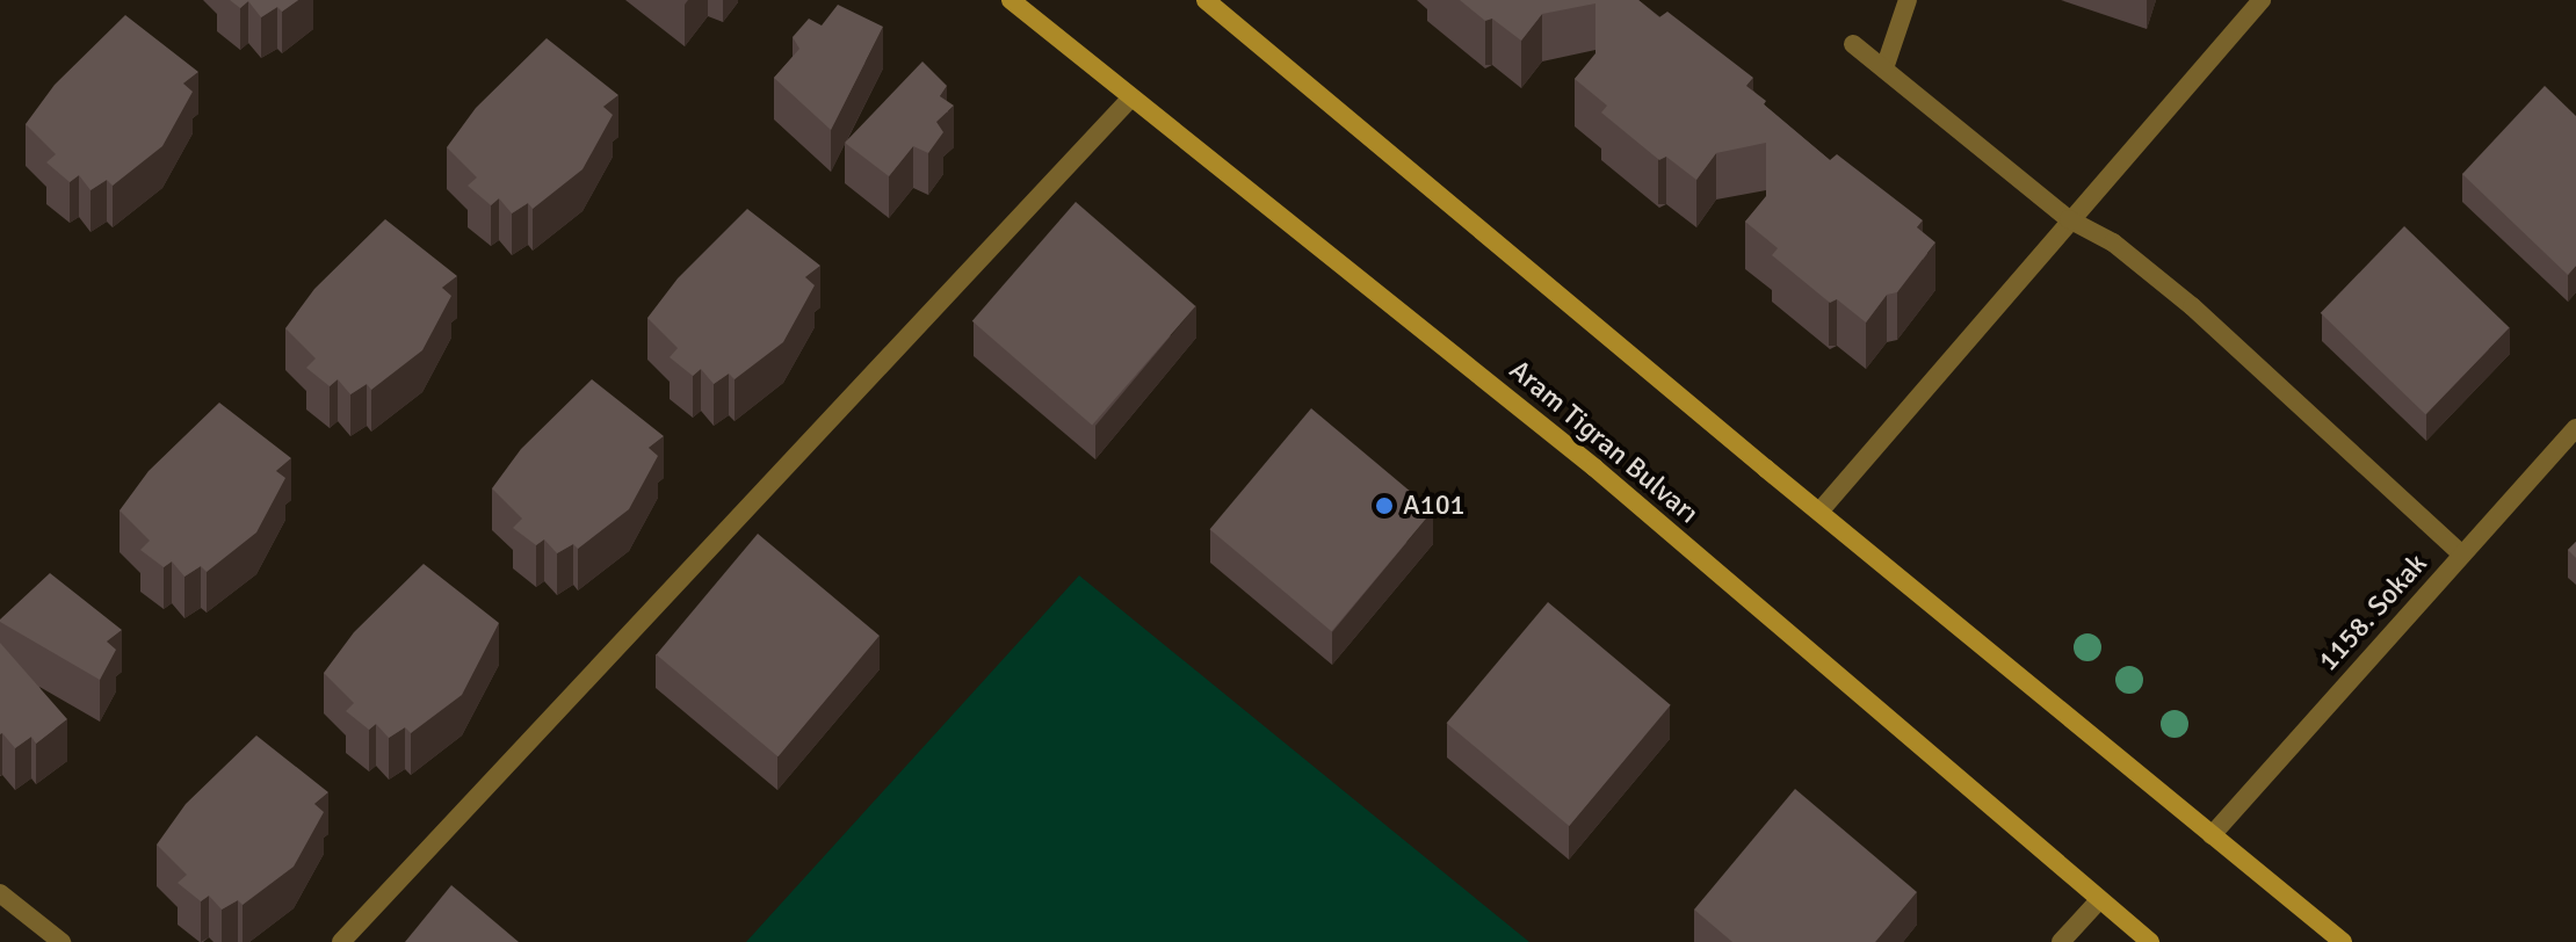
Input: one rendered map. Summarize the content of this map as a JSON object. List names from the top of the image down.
{
  "streets": {
    "main road": ["Aram Tigran Bulvarı"],
    "street": ["1158. Sokak"]
  },
  "places": ["A101"]
}
